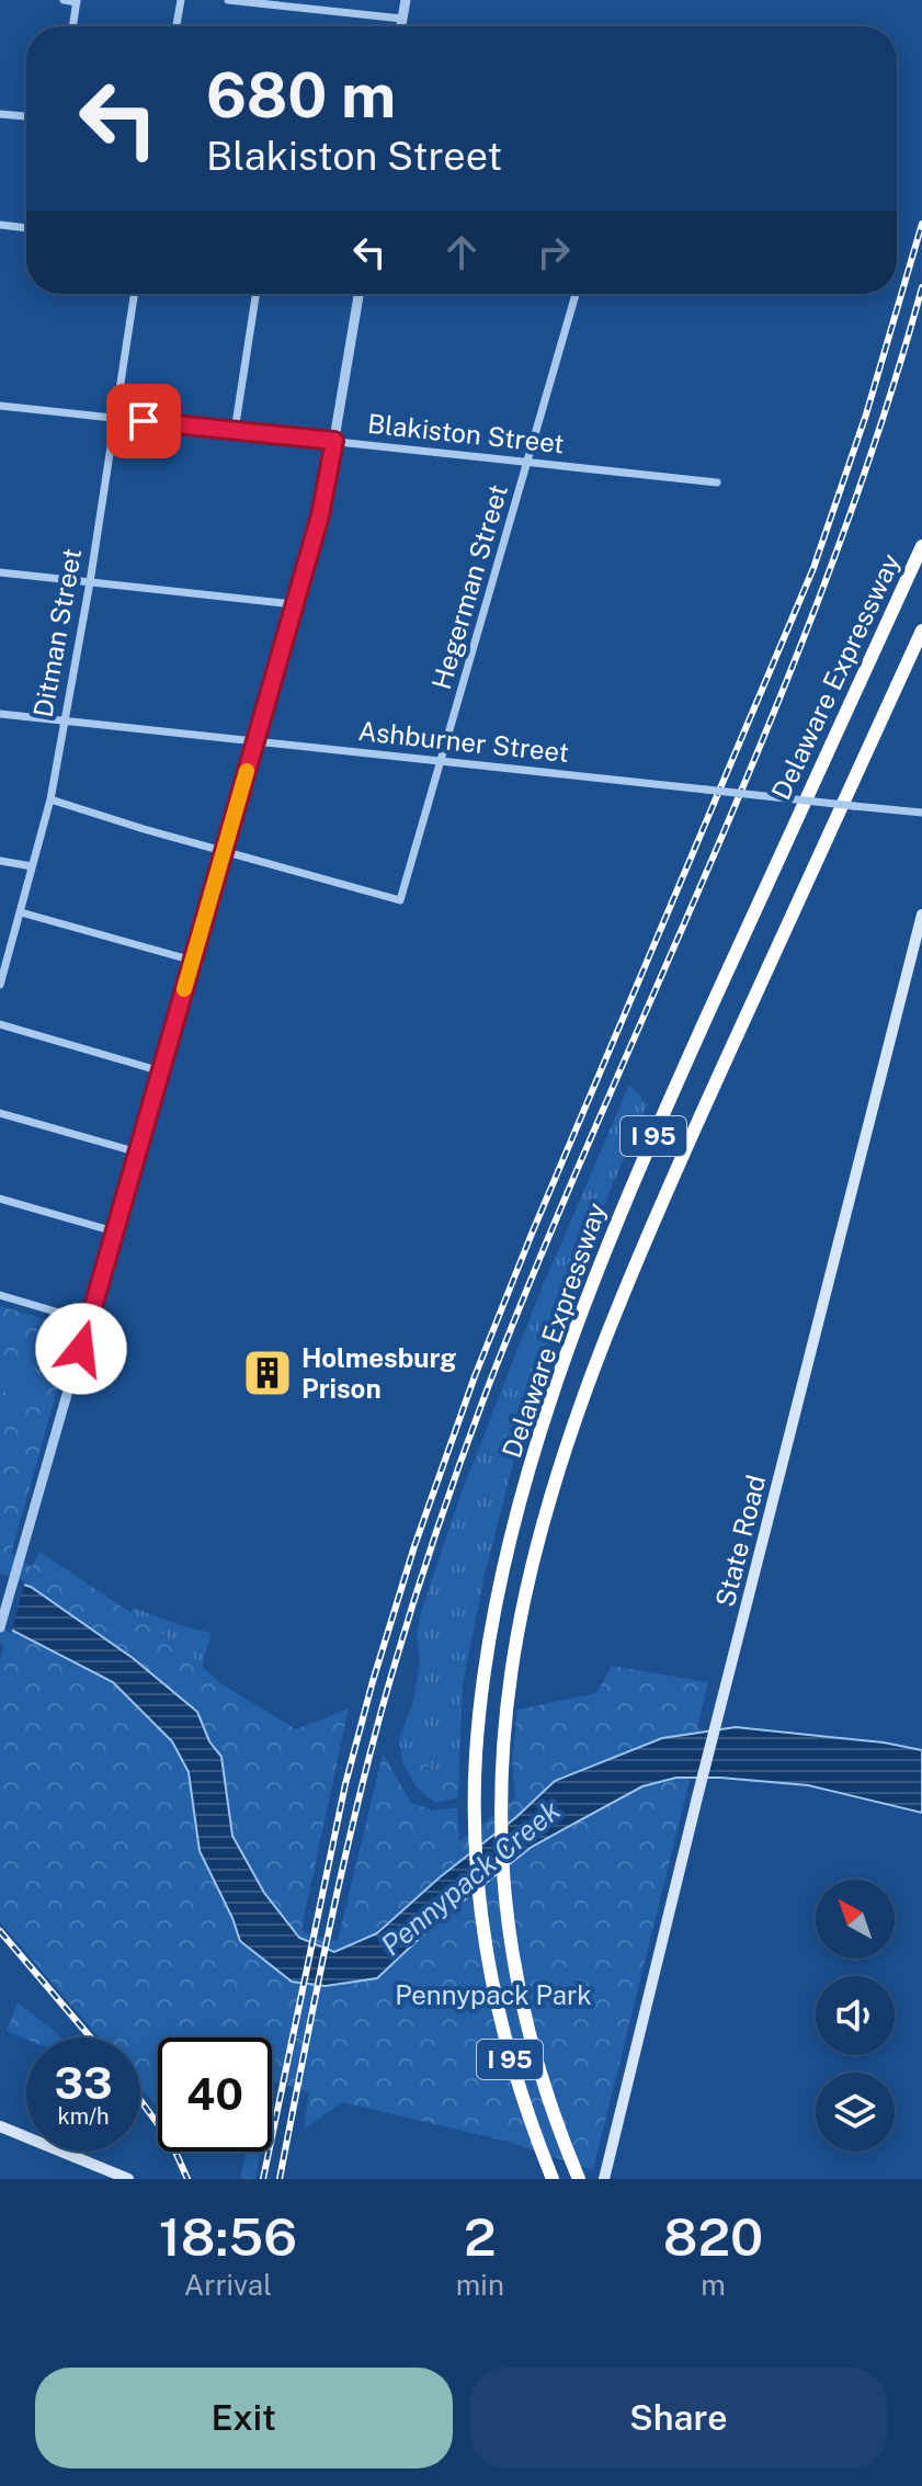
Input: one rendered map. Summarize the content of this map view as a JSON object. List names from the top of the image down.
{
  "streets": {
    "highway": ["Delaware Expressway", "I 95"],
    "main road": ["State Road"],
    "street": [
      "Blakiston Street",
      "Hegerman Street",
      "Ditman Street",
      "Ashburner Street"
    ]
  },
  "crossings": [
    ["Blakiston Street", "Hegerman Street"],
    ["Blakiston Street", "Ditman Street"],
    ["Hegerman Street", "Ashburner Street"],
    ["Ditman Street", "Ashburner Street"]
  ],
  "water": ["Pennypack Creek"],
  "parks": ["Pennypack Park"],
  "places": {
    "building": ["Holmesburg Prison"]
  },
  "north": "top left",
  "page": {
    "turn": ["680 m", "Blakiston Street"],
    "speed": "33 km/h",
    "limit": "40",
    "eta": [
      "18:56",
      "Arrival",
      "2",
      "min",
      "820",
      "m"
    ],
    "buttons": ["Exit", "Share"]
  }
}
